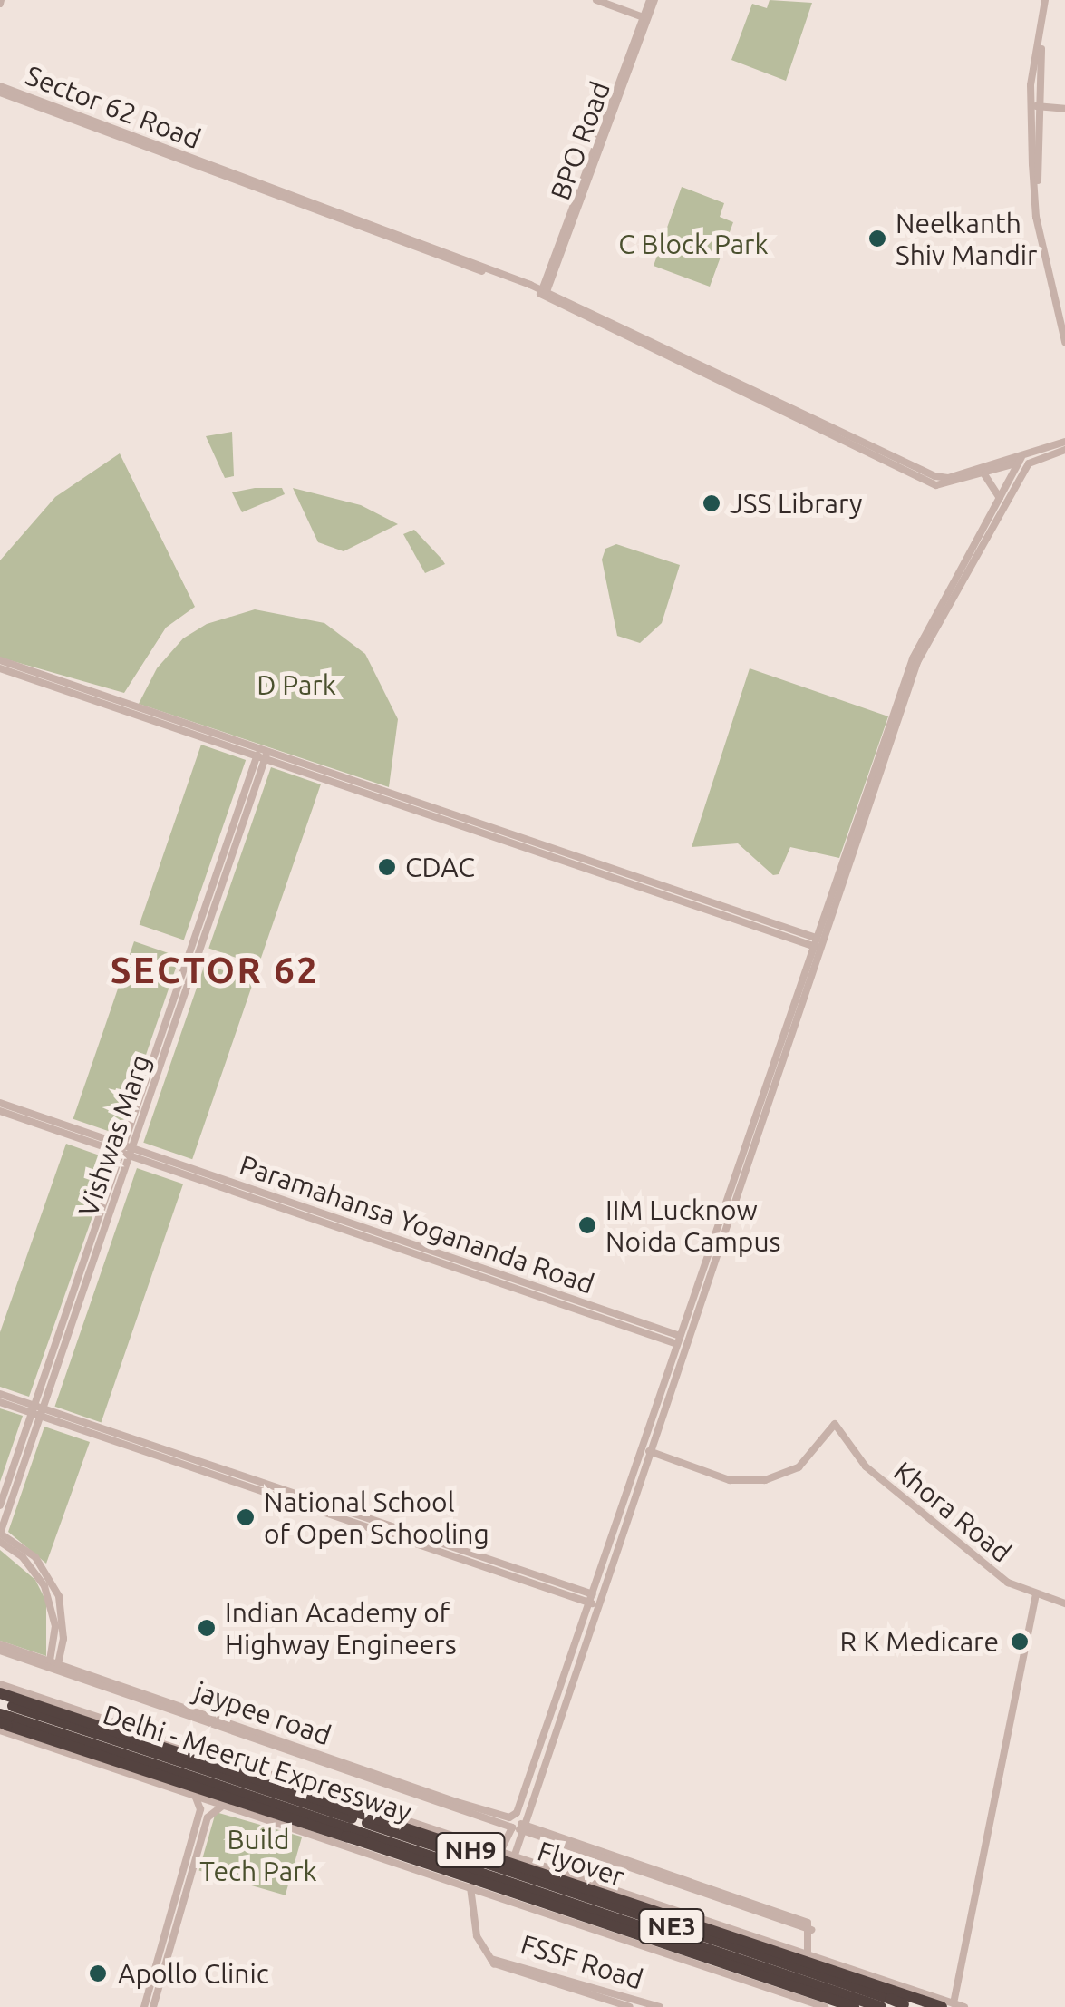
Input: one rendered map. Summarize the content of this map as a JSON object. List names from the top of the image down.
{
  "streets": {
    "highway": [
      "Delhi - Meerut Expressway",
      "NH9",
      "Flyover",
      "NE3"
    ],
    "street": [
      "Sector 62 Road",
      "BPO Road",
      "Vishwas Marg",
      "Paramahansa Yogananda Road",
      "Khora Road",
      "jaypee road",
      "FSSF Road"
    ]
  },
  "crossings": [
    ["Sector 62 Road", "BPO Road"],
    ["Vishwas Marg", "Paramahansa Yogananda Road"]
  ],
  "districts": ["SECTOR 62"],
  "parks": ["C Block Park", "D Park", "Build Tech Park"],
  "places": [
    "Neelkanth Shiv Mandir",
    "JSS Library",
    "CDAC",
    "IIM Lucknow Noida Campus",
    "National School of Open Schooling",
    "Indian Academy of Highway Engineers",
    "R K Medicare",
    "Apollo Clinic"
  ]
}
